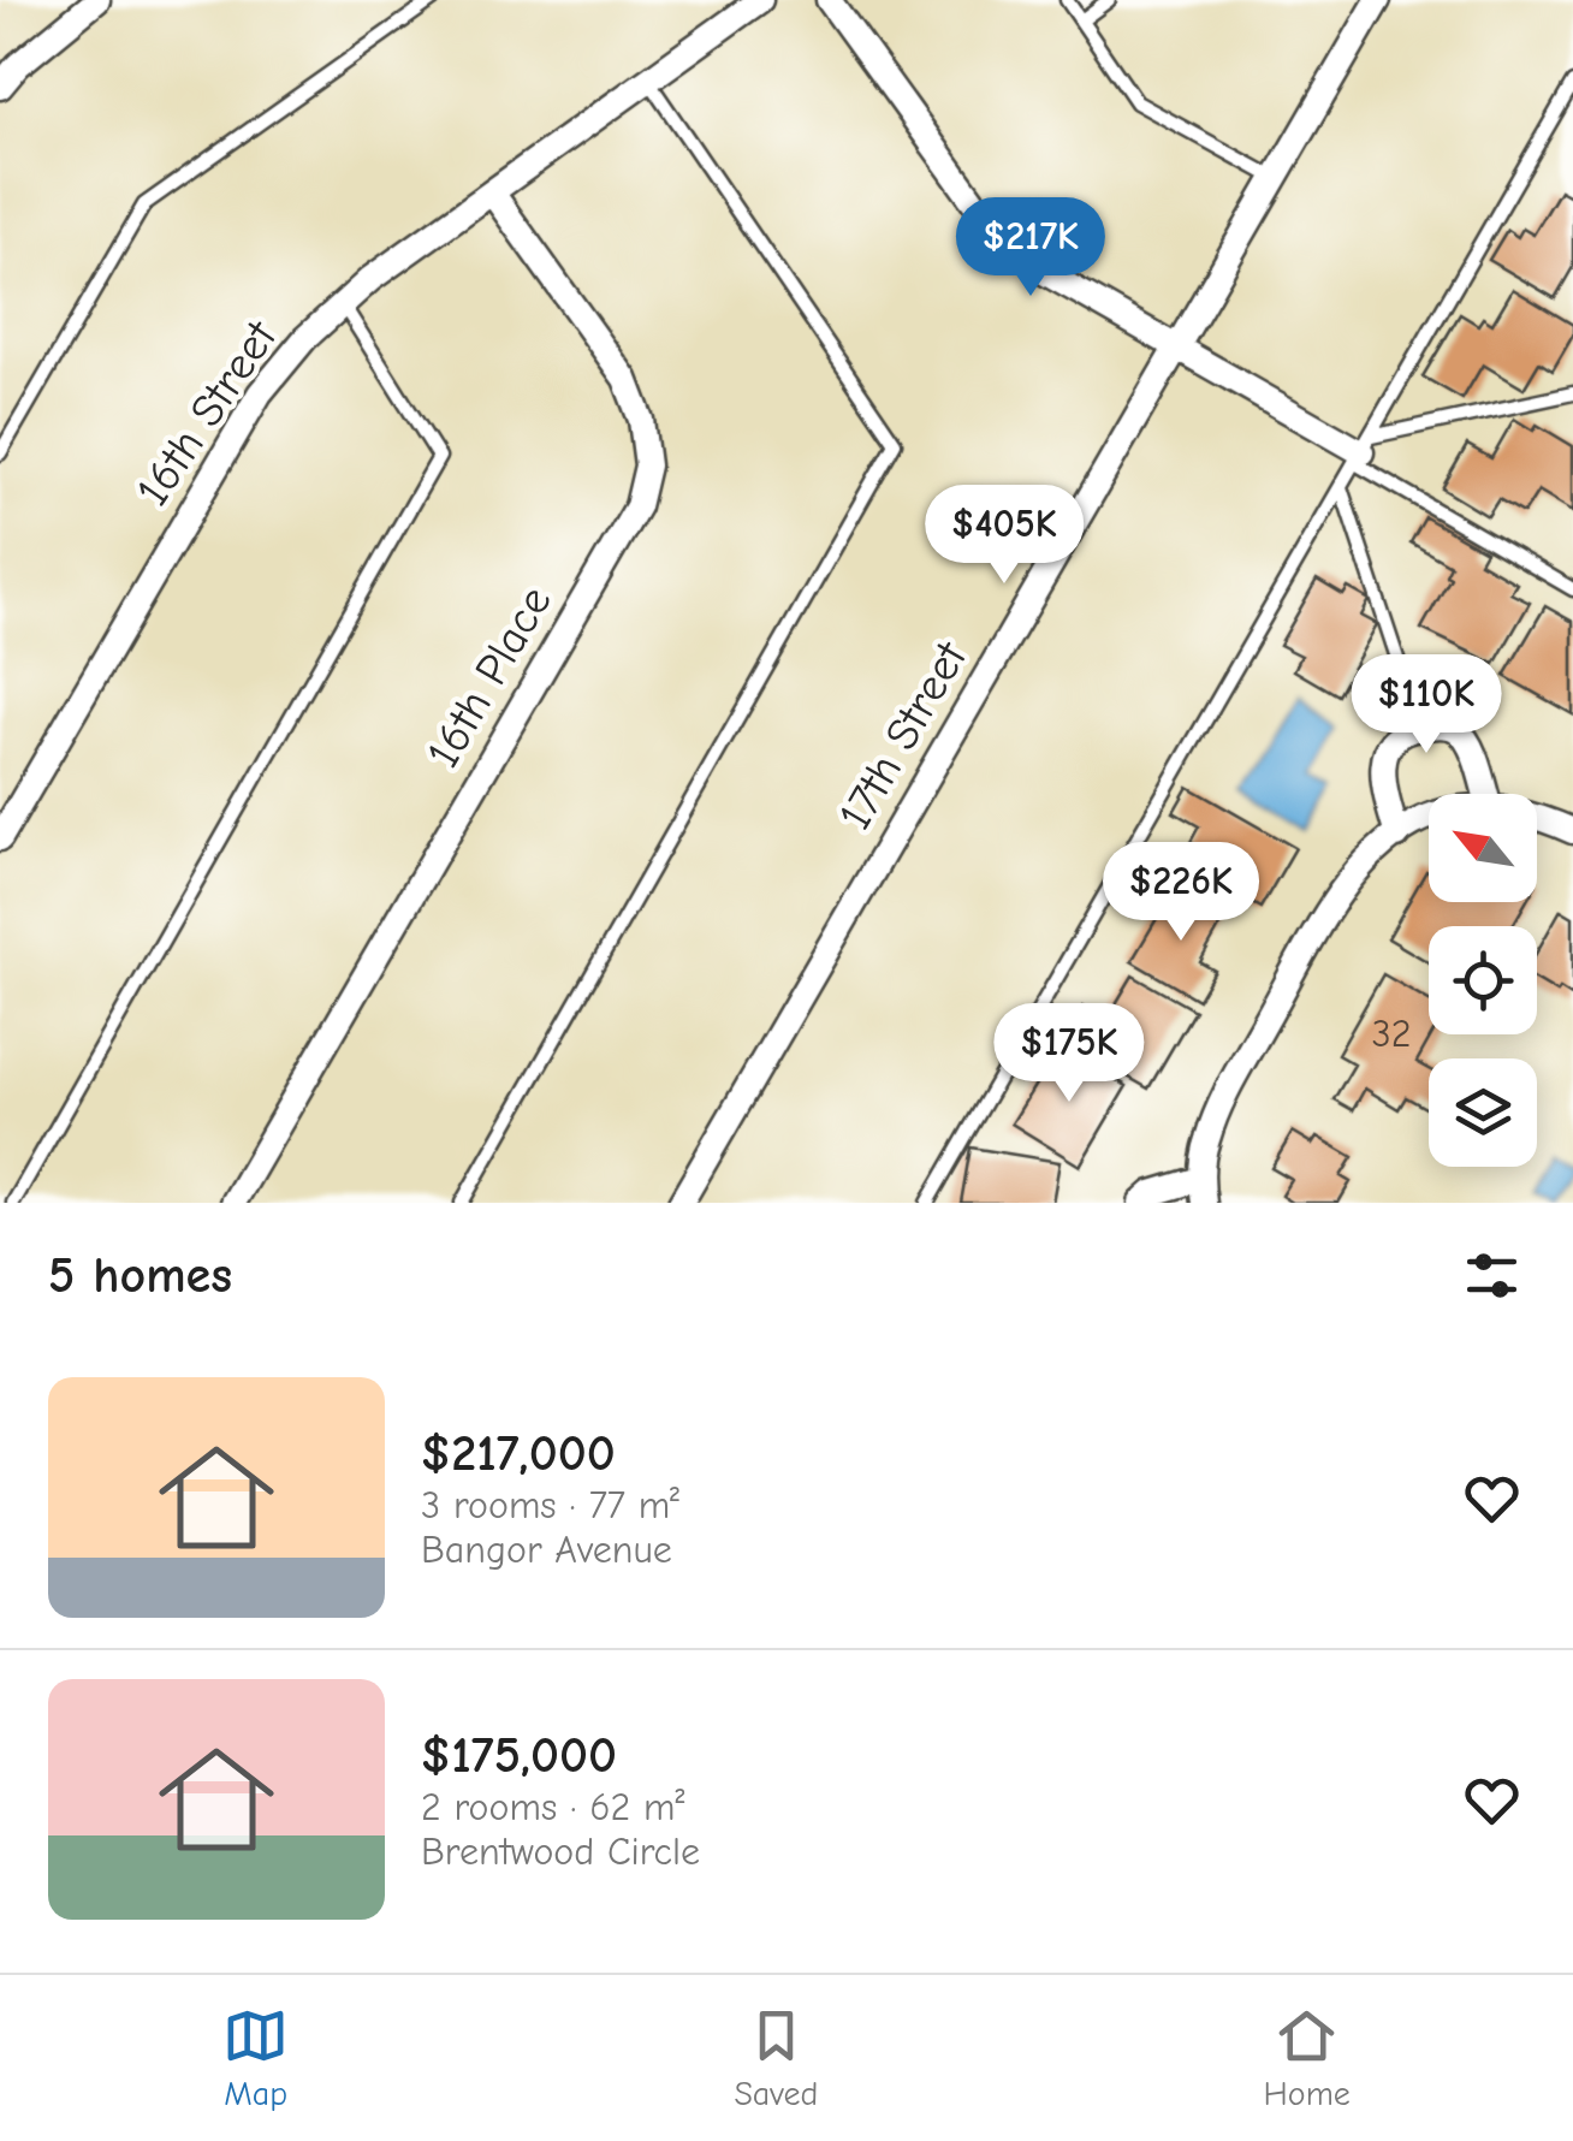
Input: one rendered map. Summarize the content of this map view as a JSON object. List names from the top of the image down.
{
  "streets": {
    "street": ["16th Street", "16th Place", "17th Street"]
  },
  "crossings": [
    ["16th Street", "16th Place"]
  ],
  "house_numbers": ["32"],
  "north": "top left",
  "page": {
    "price": [
      "$217K",
      "$405K",
      "$110K",
      "$226K",
      "$175K"
    ],
    "heading": "5 homes",
    "list": [
      {
        "name": "$217,000",
        "note": "3 rooms · 77 m² · Bangor Avenue"
      },
      {
        "name": "$175,000",
        "note": "2 rooms · 62 m² · Brentwood Circle"
      }
    ],
    "tabs": ["Map", "Saved", "Home"]
  }
}
